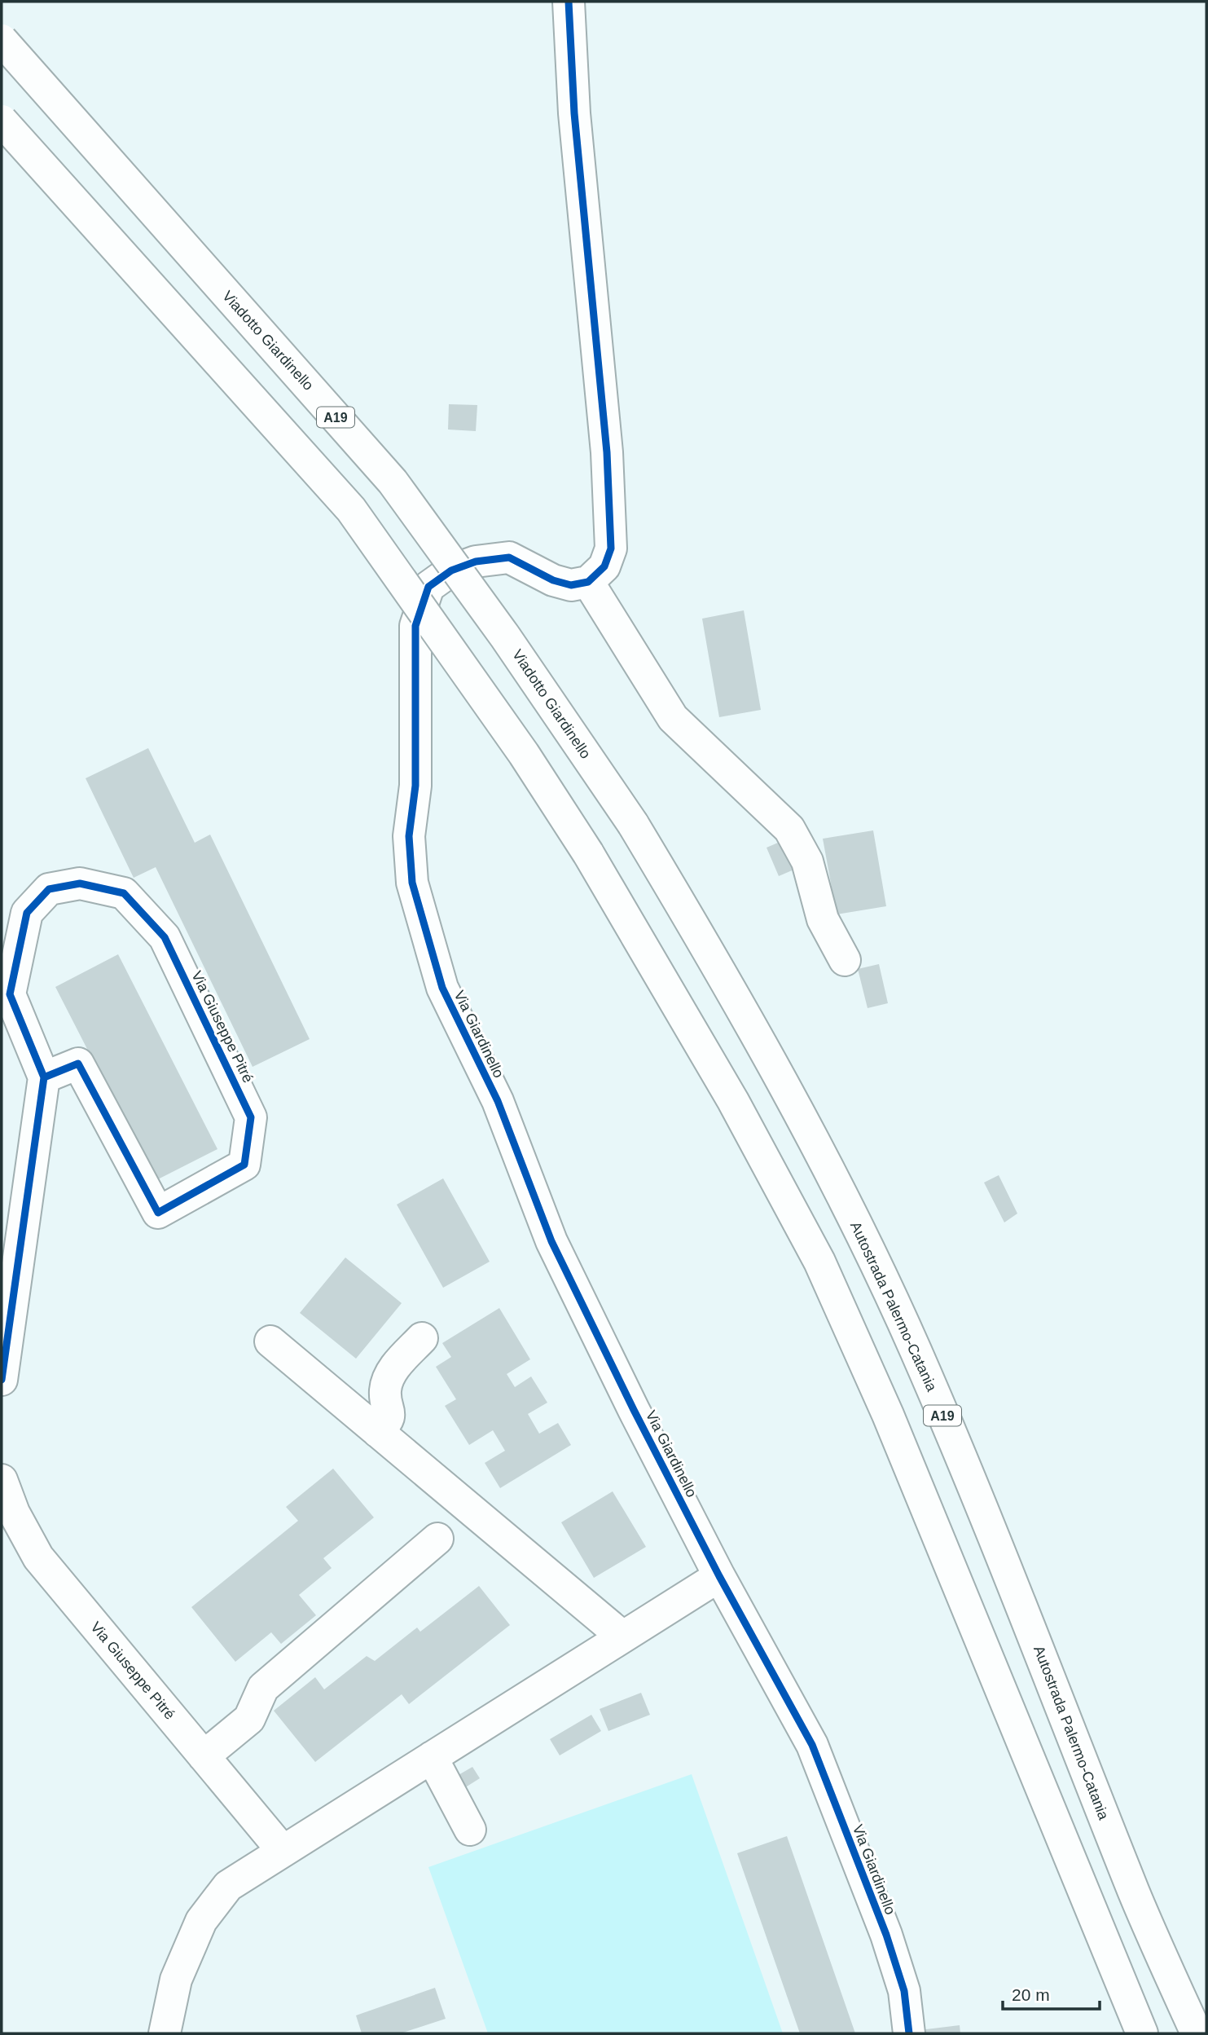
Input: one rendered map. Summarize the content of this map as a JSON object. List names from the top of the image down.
{
  "streets": {
    "main road": [
      "Viadotto Giardinello",
      "A19",
      "Via Giuseppe Pitré",
      "Via Giardinello",
      "Autostrada Palermo-Catania"
    ]
  },
  "crossings": [
    ["Viadotto Giardinello", "Autostrada Palermo-Catania"]
  ],
  "scale_bar": "20 m"
}
